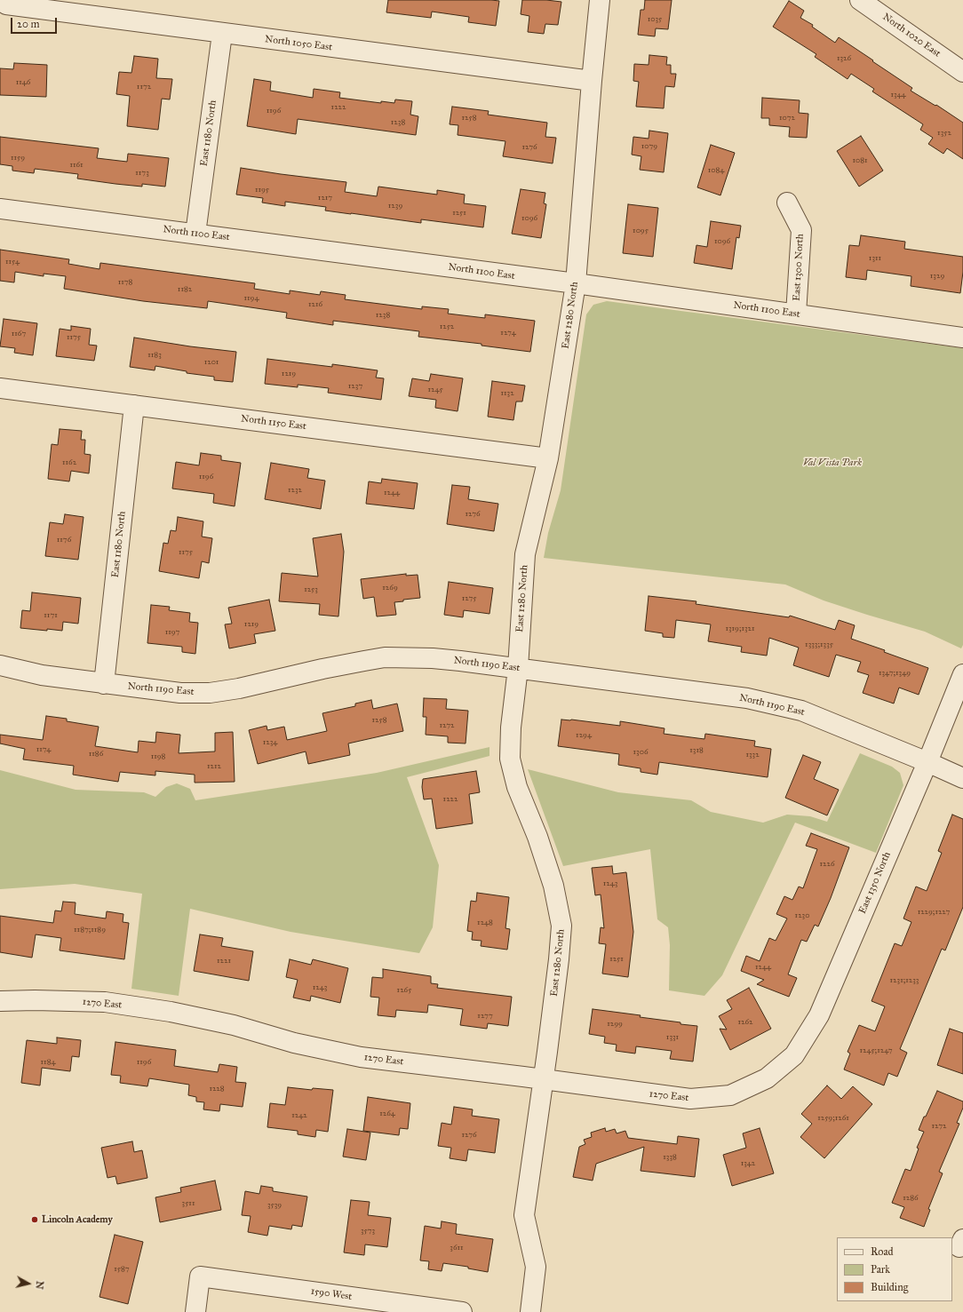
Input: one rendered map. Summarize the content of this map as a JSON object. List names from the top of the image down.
{
  "streets": {
    "street": [
      "North 1020 East",
      "North 1050 East",
      "East 1180 North",
      "North 1100 East",
      "East 1300 North",
      "East 1280 North",
      "North 1150 East",
      "North 1190 East",
      "East 1350 North",
      "1270 East",
      "1590 West"
    ]
  },
  "crossings": [
    ["North 1050 East", "East 1180 North"],
    ["North 1050 East", "East 1280 North"],
    ["East 1180 North", "North 1100 East"],
    ["East 1180 North", "North 1150 East"],
    ["East 1180 North", "North 1190 East"],
    ["North 1100 East", "East 1300 North"],
    ["North 1100 East", "East 1280 North"],
    ["East 1280 North", "North 1150 East"],
    ["East 1280 North", "North 1190 East"],
    ["East 1280 North", "1270 East"],
    ["North 1190 East", "East 1350 North"],
    ["East 1350 North", "1270 East"]
  ],
  "parks": ["Val Vista Park"],
  "places": ["Lincoln Academy"],
  "house_numbers": [
    "1035",
    "1326",
    "1146",
    "1172",
    "1344",
    "1222",
    "1196",
    "1258",
    "1072",
    "1238",
    "1352",
    "1079",
    "1276",
    "1159",
    "1081",
    "1161",
    "1084",
    "1173",
    "1195",
    "1217",
    "1239",
    "1251",
    "1096",
    "1095",
    "1096",
    "1311",
    "1154",
    "1329",
    "1178",
    "1182",
    "1194",
    "1216",
    "1238",
    "1252",
    "1274",
    "1167",
    "1175",
    "1183",
    "1201",
    "1219",
    "1237",
    "1245",
    "1132",
    "1162",
    "1196",
    "1232",
    "1244",
    "1276",
    "1176",
    "1175",
    "1269",
    "1253",
    "1275",
    "1171",
    "1219",
    "1319;1321",
    "1197",
    "1333;1335",
    "1347;1349",
    "1258",
    "1272",
    "1294",
    "1234",
    "1174",
    "1318",
    "1306",
    "1186",
    "1332",
    "1198",
    "1212",
    "1222",
    "1226",
    "1243",
    "1229;1227",
    "1230",
    "1248",
    "1187;1189",
    "1251",
    "1221",
    "1244",
    "1231;1233",
    "1243",
    "1265",
    "1277",
    "1262",
    "1299",
    "1331",
    "1245;1247",
    "1184",
    "1196",
    "1228",
    "1264",
    "1242",
    "1259;1261",
    "1272",
    "1276",
    "1338",
    "1342",
    "1286",
    "3511",
    "3539",
    "3573",
    "3611",
    "1587"
  ],
  "legend": ["Road", "Park", "Building"],
  "scale_bar": "20 m",
  "north": "right"
}
